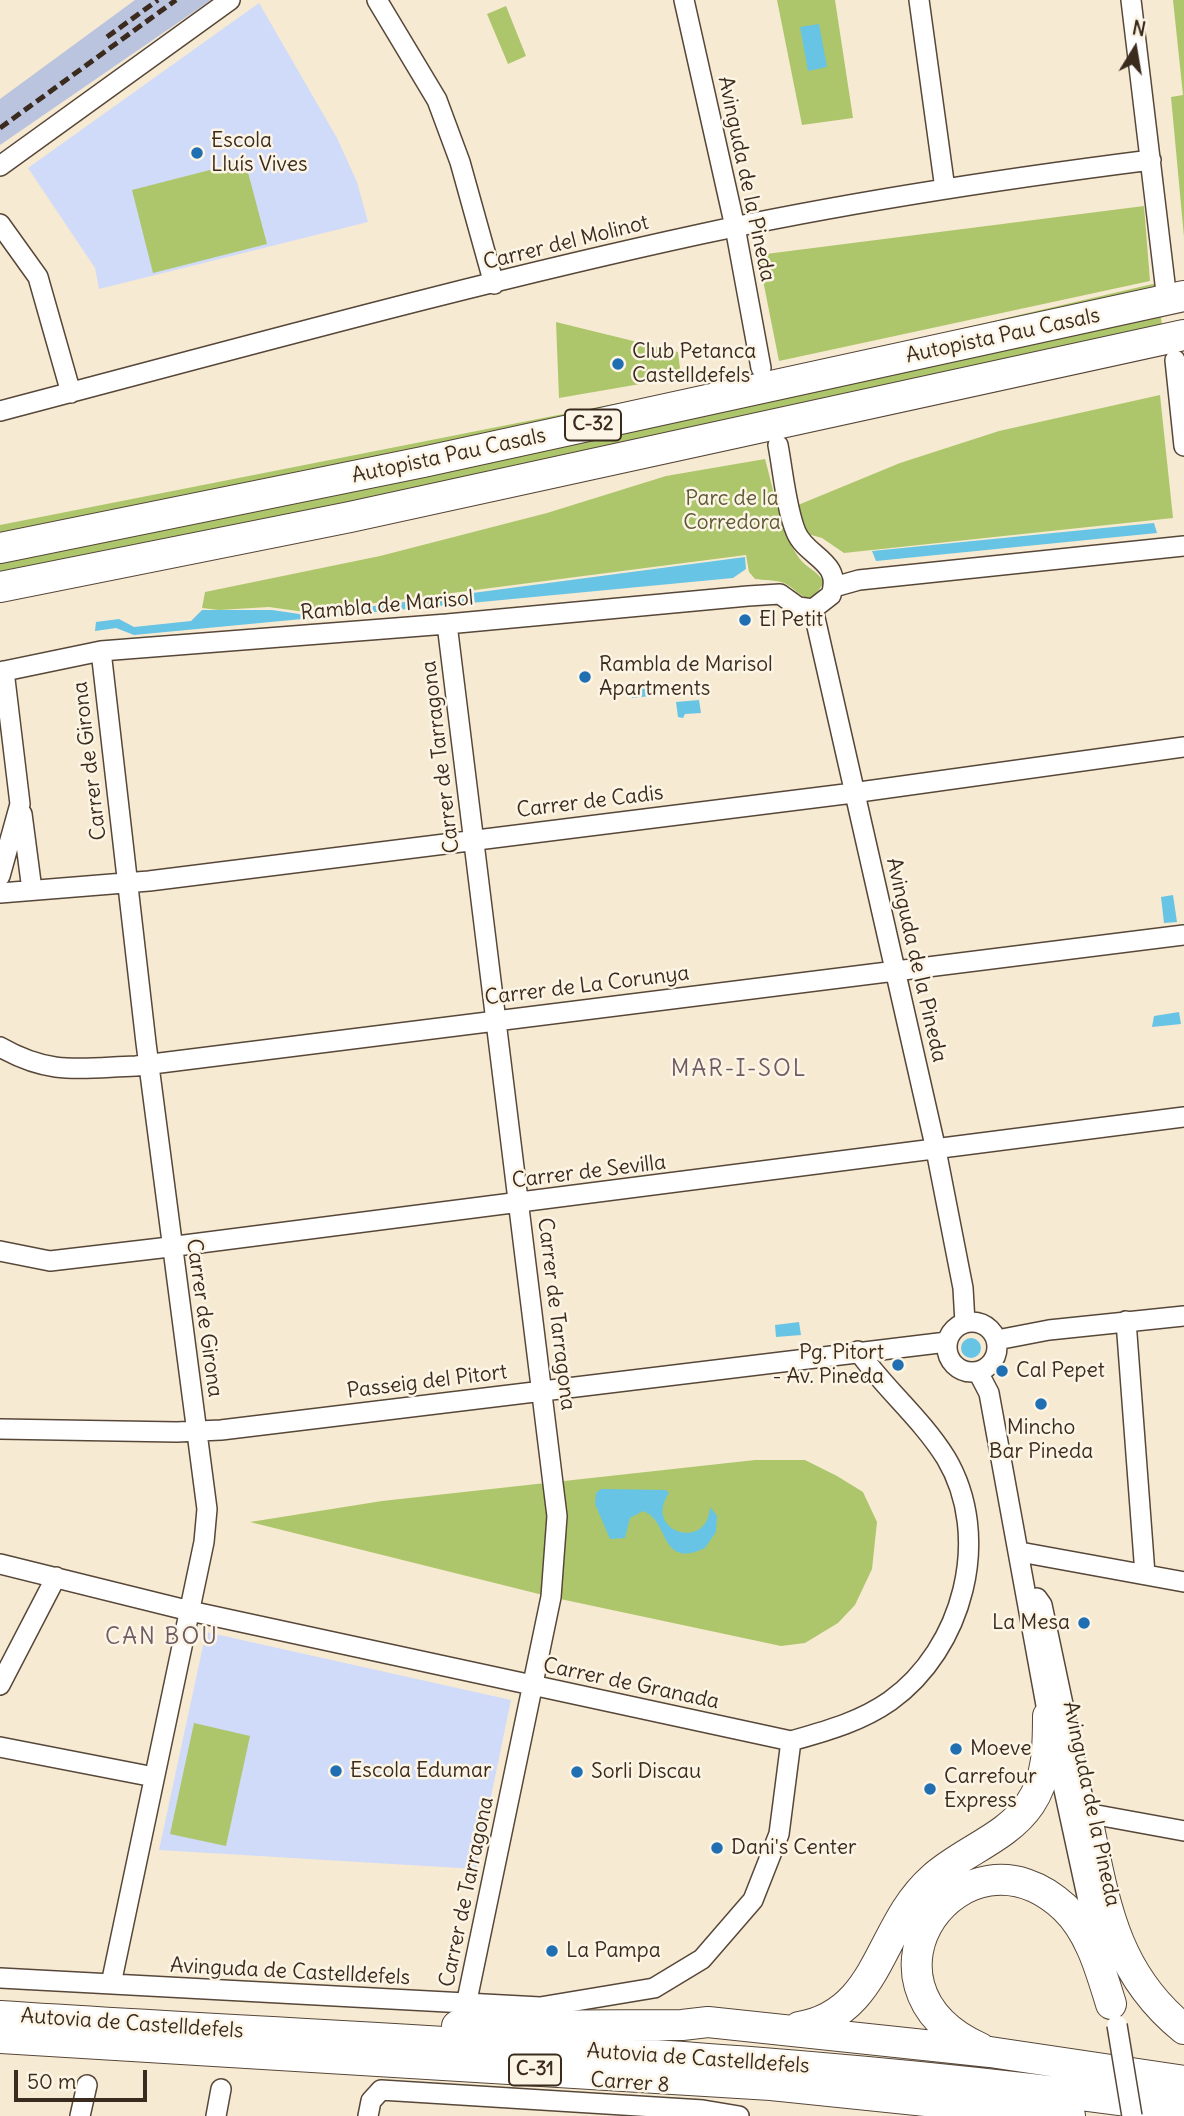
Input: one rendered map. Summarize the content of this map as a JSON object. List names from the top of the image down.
{
  "streets": {
    "highway": [
      "Autopista Pau Casals",
      "C-32",
      "Autovia de Castelldefels",
      "C-31"
    ],
    "street": [
      "Avinguda de la Pineda",
      "Carrer del Molinot",
      "Rambla de Marisol",
      "Carrer de Tarragona",
      "Carrer de Girona",
      "Carrer de Cadis",
      "Carrer de La Corunya",
      "Carrer de Sevilla",
      "Passeig del Pitort",
      "Carrer de Granada",
      "Avinguda de Castelldefels",
      "Carrer 8"
    ]
  },
  "crossings": [
    ["Avinguda de la Pineda", "Carrer del Molinot"],
    ["Avinguda de la Pineda", "Rambla de Marisol"],
    ["Avinguda de la Pineda", "Carrer de Cadis"],
    ["Avinguda de la Pineda", "Carrer de La Corunya"],
    ["Avinguda de la Pineda", "Carrer de Sevilla"],
    ["Avinguda de la Pineda", "Passeig del Pitort"],
    ["Rambla de Marisol", "Carrer de Tarragona"],
    ["Rambla de Marisol", "Carrer de Girona"],
    ["Carrer de Tarragona", "Carrer de Cadis"],
    ["Carrer de Tarragona", "Carrer de La Corunya"],
    ["Carrer de Tarragona", "Carrer de Sevilla"],
    ["Carrer de Tarragona", "Passeig del Pitort"],
    ["Carrer de Tarragona", "Carrer de Granada"],
    ["Carrer de Tarragona", "Avinguda de Castelldefels"],
    ["Carrer de Girona", "Carrer de Cadis"],
    ["Carrer de Girona", "Carrer de La Corunya"],
    ["Carrer de Girona", "Carrer de Sevilla"],
    ["Carrer de Girona", "Passeig del Pitort"],
    ["Carrer de Girona", "Carrer de Granada"],
    ["Carrer de Girona", "Avinguda de Castelldefels"],
    ["Passeig del Pitort", "Carrer de Granada"],
    ["Carrer de Granada", "Avinguda de Castelldefels"]
  ],
  "districts": ["MAR-I-SOL", "CAN BOU"],
  "parks": ["Parc de la Corredora"],
  "places": [
    "Escola Lluís Vives",
    "Club Petanca Castelldefels",
    "El Petit",
    "Rambla de Marisol Apartments",
    "Pg. Pitort - Av. Pineda",
    "Cal Pepet",
    "Mincho Bar Pineda",
    "La Mesa",
    "Moeve",
    "Escola Edumar",
    "Sorli Discau",
    "Carrefour Express",
    "Dani's Center",
    "La Pampa"
  ],
  "scale_bar": "50 m",
  "north": "top"
}
